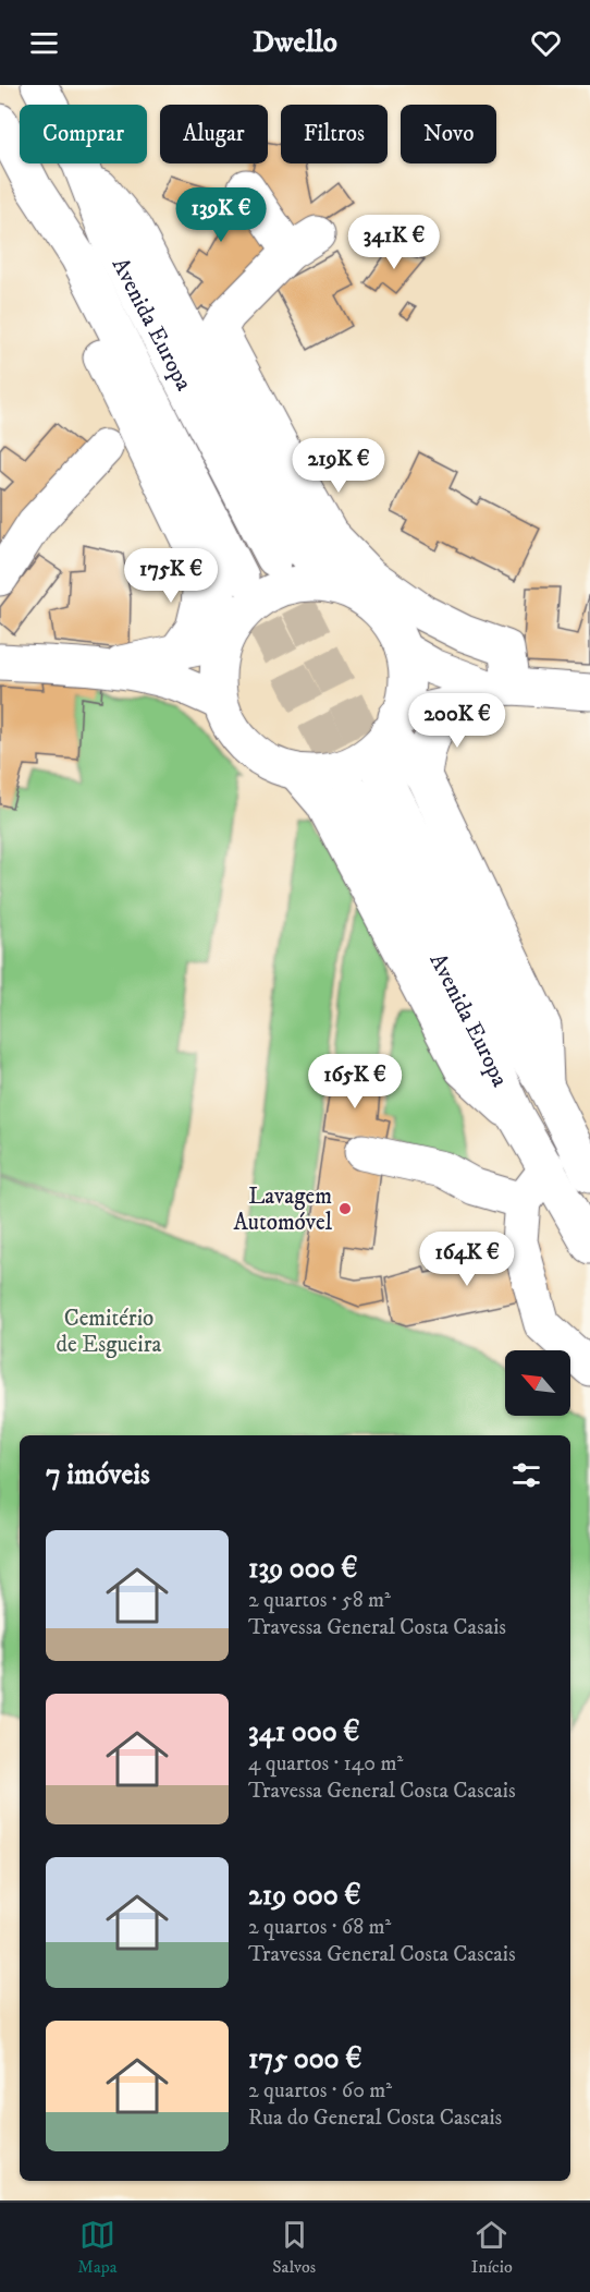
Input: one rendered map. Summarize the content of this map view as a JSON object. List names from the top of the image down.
{
  "streets": {
    "main road": ["Avenida Europa"]
  },
  "parks": ["Cemitério de Esgueira"],
  "places": ["Lavagem Automóvel"],
  "north": "top left",
  "page": {
    "header": "Dwello",
    "chip": [
      "Comprar",
      "Alugar",
      "Filtros",
      "Novo"
    ],
    "price": [
      "139K €",
      "341K €",
      "219K €",
      "175K €",
      "200K €",
      "165K €",
      "164K €"
    ],
    "heading": "7 imóveis",
    "list": [
      {
        "name": "139 000 €",
        "note": "2 quartos · 58 m² · Travessa General Costa Casais"
      },
      {
        "name": "341 000 €",
        "note": "4 quartos · 140 m² · Travessa General Costa Cascais"
      },
      {
        "name": "219 000 €",
        "note": "2 quartos · 68 m² · Travessa General Costa Cascais"
      },
      {
        "name": "175 000 €",
        "note": "2 quartos · 60 m² · Rua do General Costa Cascais"
      }
    ],
    "tabs": ["Mapa", "Salvos", "Início"]
  }
}
